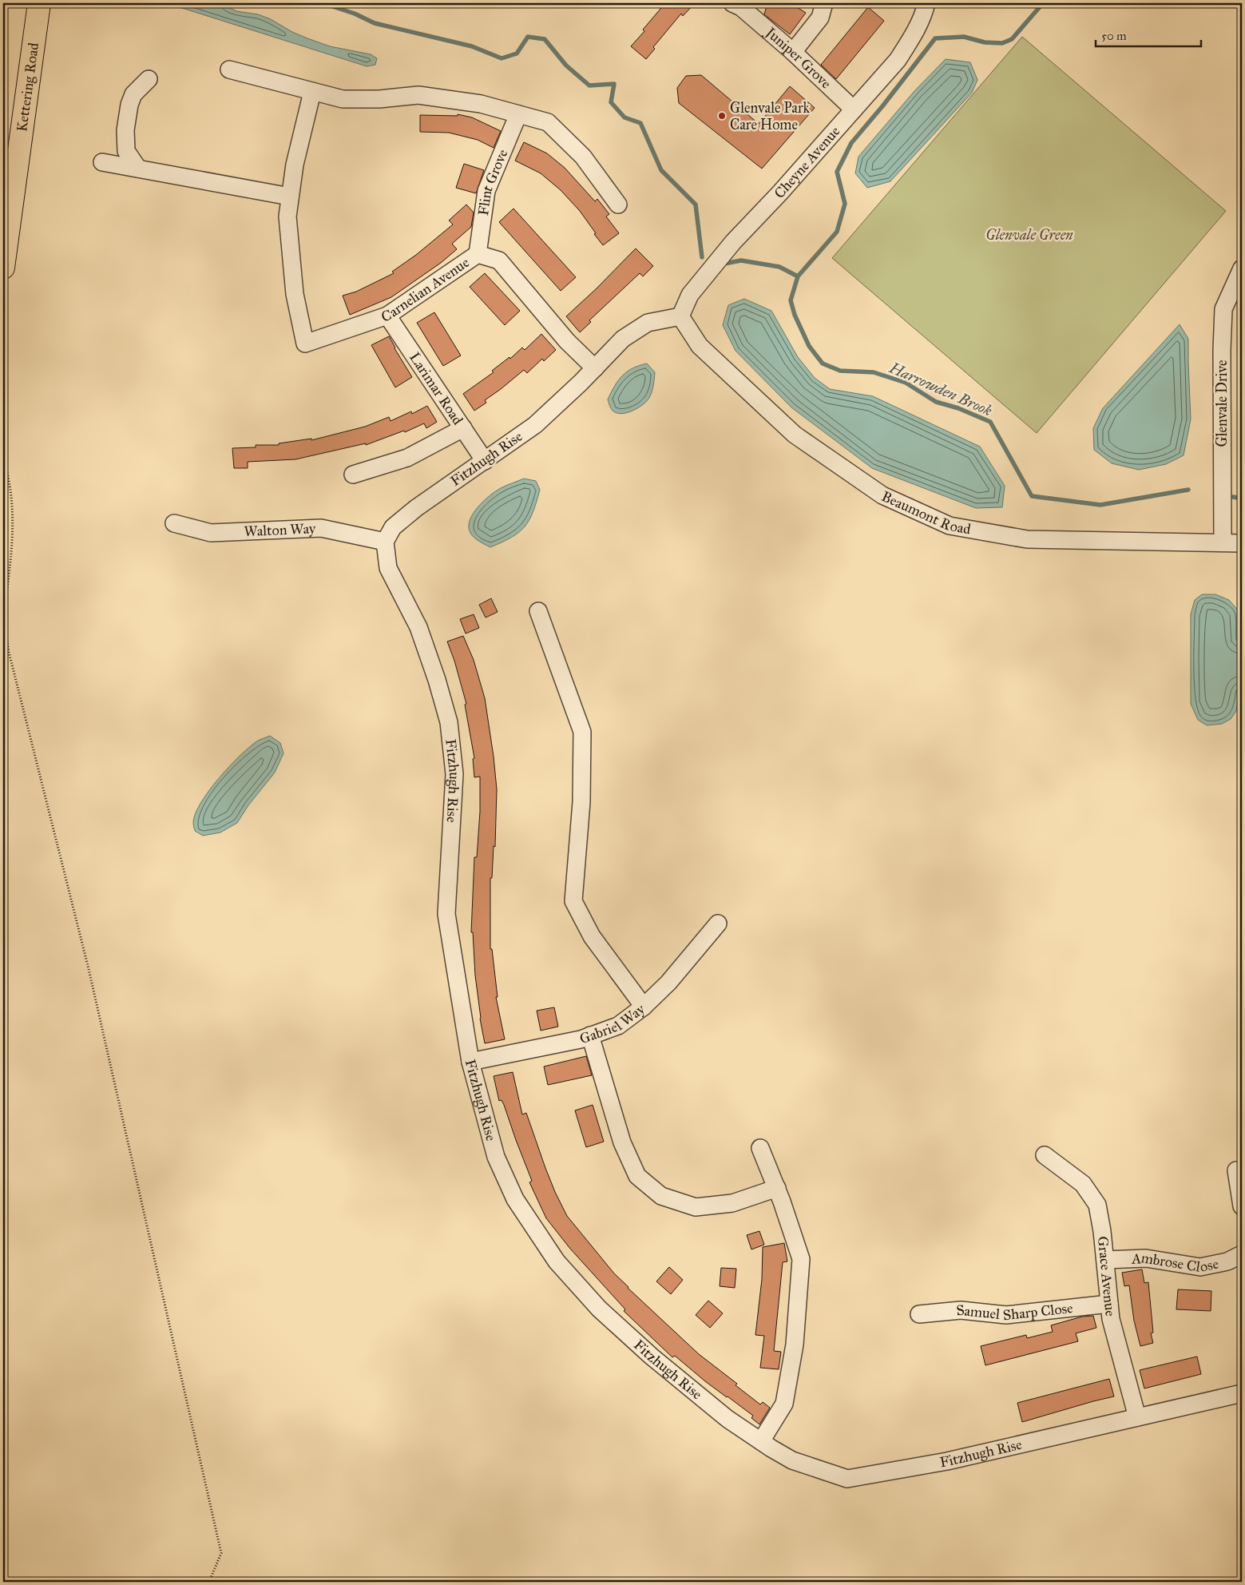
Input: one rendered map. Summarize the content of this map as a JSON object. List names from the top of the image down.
{
  "streets": {
    "highway": ["Kettering Road"],
    "street": [
      "Juniper Grove",
      "Cheyne Avenue",
      "Flint Grove",
      "Carnelian Avenue",
      "Larimar Road",
      "Glenvale Drive",
      "Fitzhugh Rise",
      "Beaumont Road",
      "Walton Way",
      "Gabriel Way",
      "Ambrose Close",
      "Grace Avenue",
      "Samuel Sharp Close"
    ]
  },
  "crossings": [
    ["Juniper Grove", "Cheyne Avenue"],
    ["Cheyne Avenue", "Fitzhugh Rise"],
    ["Cheyne Avenue", "Beaumont Road"],
    ["Flint Grove", "Carnelian Avenue"],
    ["Carnelian Avenue", "Larimar Road"],
    ["Carnelian Avenue", "Fitzhugh Rise"],
    ["Larimar Road", "Fitzhugh Rise"],
    ["Glenvale Drive", "Beaumont Road"],
    ["Fitzhugh Rise", "Beaumont Road"],
    ["Fitzhugh Rise", "Walton Way"],
    ["Fitzhugh Rise", "Gabriel Way"],
    ["Fitzhugh Rise", "Grace Avenue"],
    ["Ambrose Close", "Grace Avenue"],
    ["Grace Avenue", "Samuel Sharp Close"]
  ],
  "water": ["Harrowden Brook"],
  "parks": ["Glenvale Green"],
  "places": ["Glenvale Park Care Home"],
  "scale_bar": "50 m"
}
